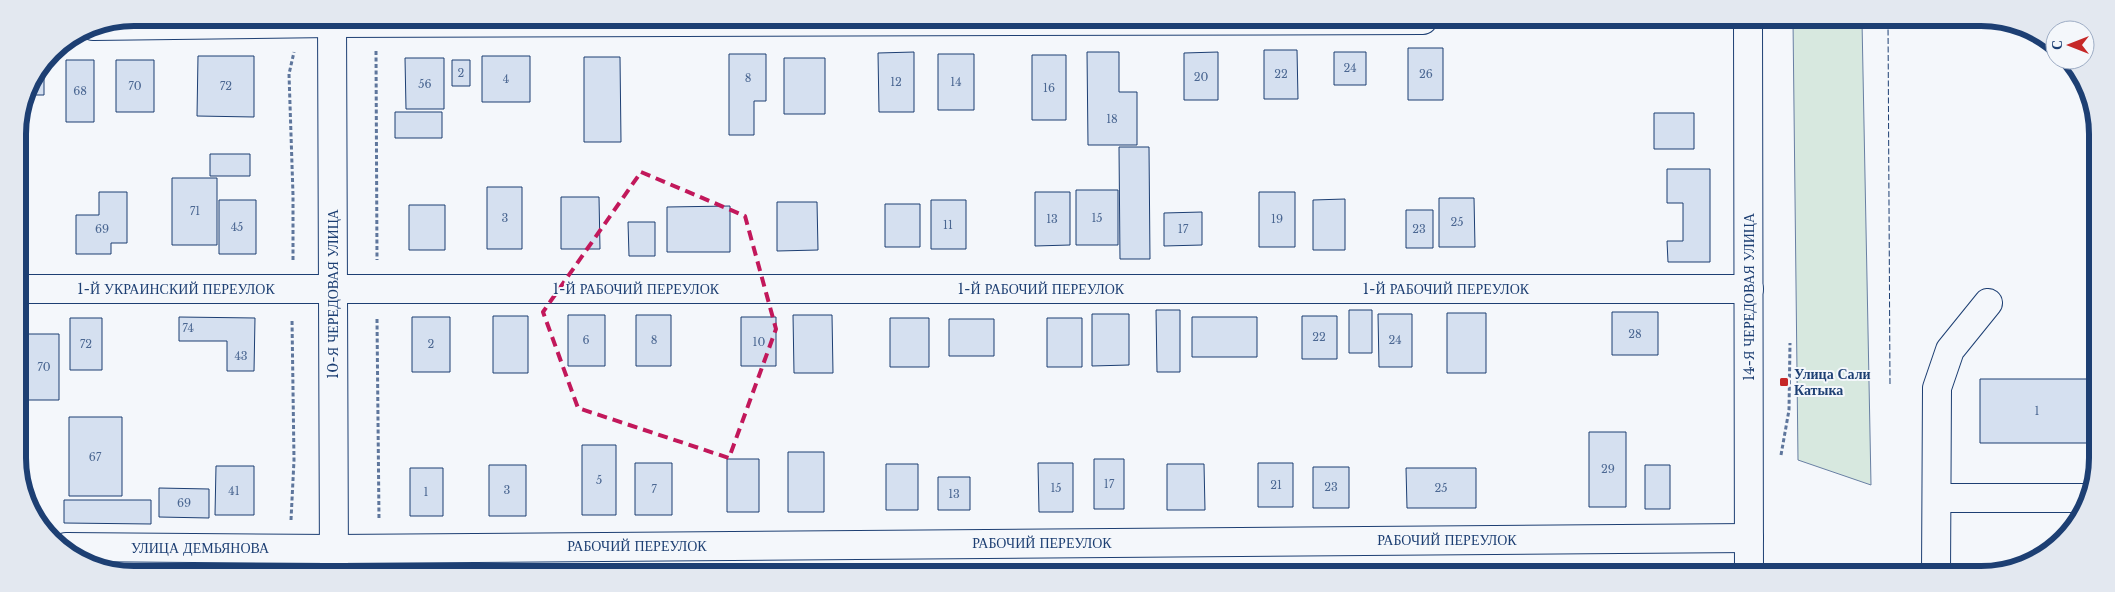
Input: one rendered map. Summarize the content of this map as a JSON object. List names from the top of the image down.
{
  "streets": {
    "street": [
      "1-Й УКРАИНСКИЙ ПЕРЕУЛОК",
      "1-Й РАБОЧИЙ ПЕРЕУЛОК",
      "10-Я ЧЕРЕДОВАЯ УЛИЦА",
      "14-Я ЧЕРЕДОВАЯ УЛИЦА",
      "РАБОЧИЙ ПЕРЕУЛОК",
      "УЛИЦА ДЕМЬЯНОВА"
    ]
  },
  "crossings": [
    ["1-Й УКРАИНСКИЙ ПЕРЕУЛОК", "1-Й РАБОЧИЙ ПЕРЕУЛОК"],
    ["1-Й УКРАИНСКИЙ ПЕРЕУЛОК", "10-Я ЧЕРЕДОВАЯ УЛИЦА"],
    ["1-Й РАБОЧИЙ ПЕРЕУЛОК", "10-Я ЧЕРЕДОВАЯ УЛИЦА"],
    ["1-Й РАБОЧИЙ ПЕРЕУЛОК", "14-Я ЧЕРЕДОВАЯ УЛИЦА"],
    ["10-Я ЧЕРЕДОВАЯ УЛИЦА", "РАБОЧИЙ ПЕРЕУЛОК"],
    ["10-Я ЧЕРЕДОВАЯ УЛИЦА", "УЛИЦА ДЕМЬЯНОВА"],
    ["14-Я ЧЕРЕДОВАЯ УЛИЦА", "РАБОЧИЙ ПЕРЕУЛОК"],
    ["РАБОЧИЙ ПЕРЕУЛОК", "УЛИЦА ДЕМЬЯНОВА"]
  ],
  "places": {
    "transit": ["Улица Сали Катыка"]
  },
  "house_numbers": [
    "24",
    "2",
    "22",
    "26",
    "20",
    "8",
    "4",
    "12",
    "14",
    "56",
    "70",
    "72",
    "16",
    "68",
    "18",
    "71",
    "3",
    "15",
    "13",
    "19",
    "25",
    "11",
    "45",
    "69",
    "17",
    "23",
    "74",
    "28",
    "22",
    "6",
    "8",
    "24",
    "10",
    "72",
    "2",
    "43",
    "70",
    "1",
    "67",
    "29",
    "5",
    "17",
    "21",
    "23",
    "15",
    "25",
    "7",
    "3",
    "41",
    "1",
    "13",
    "69"
  ],
  "north": "left"
}
